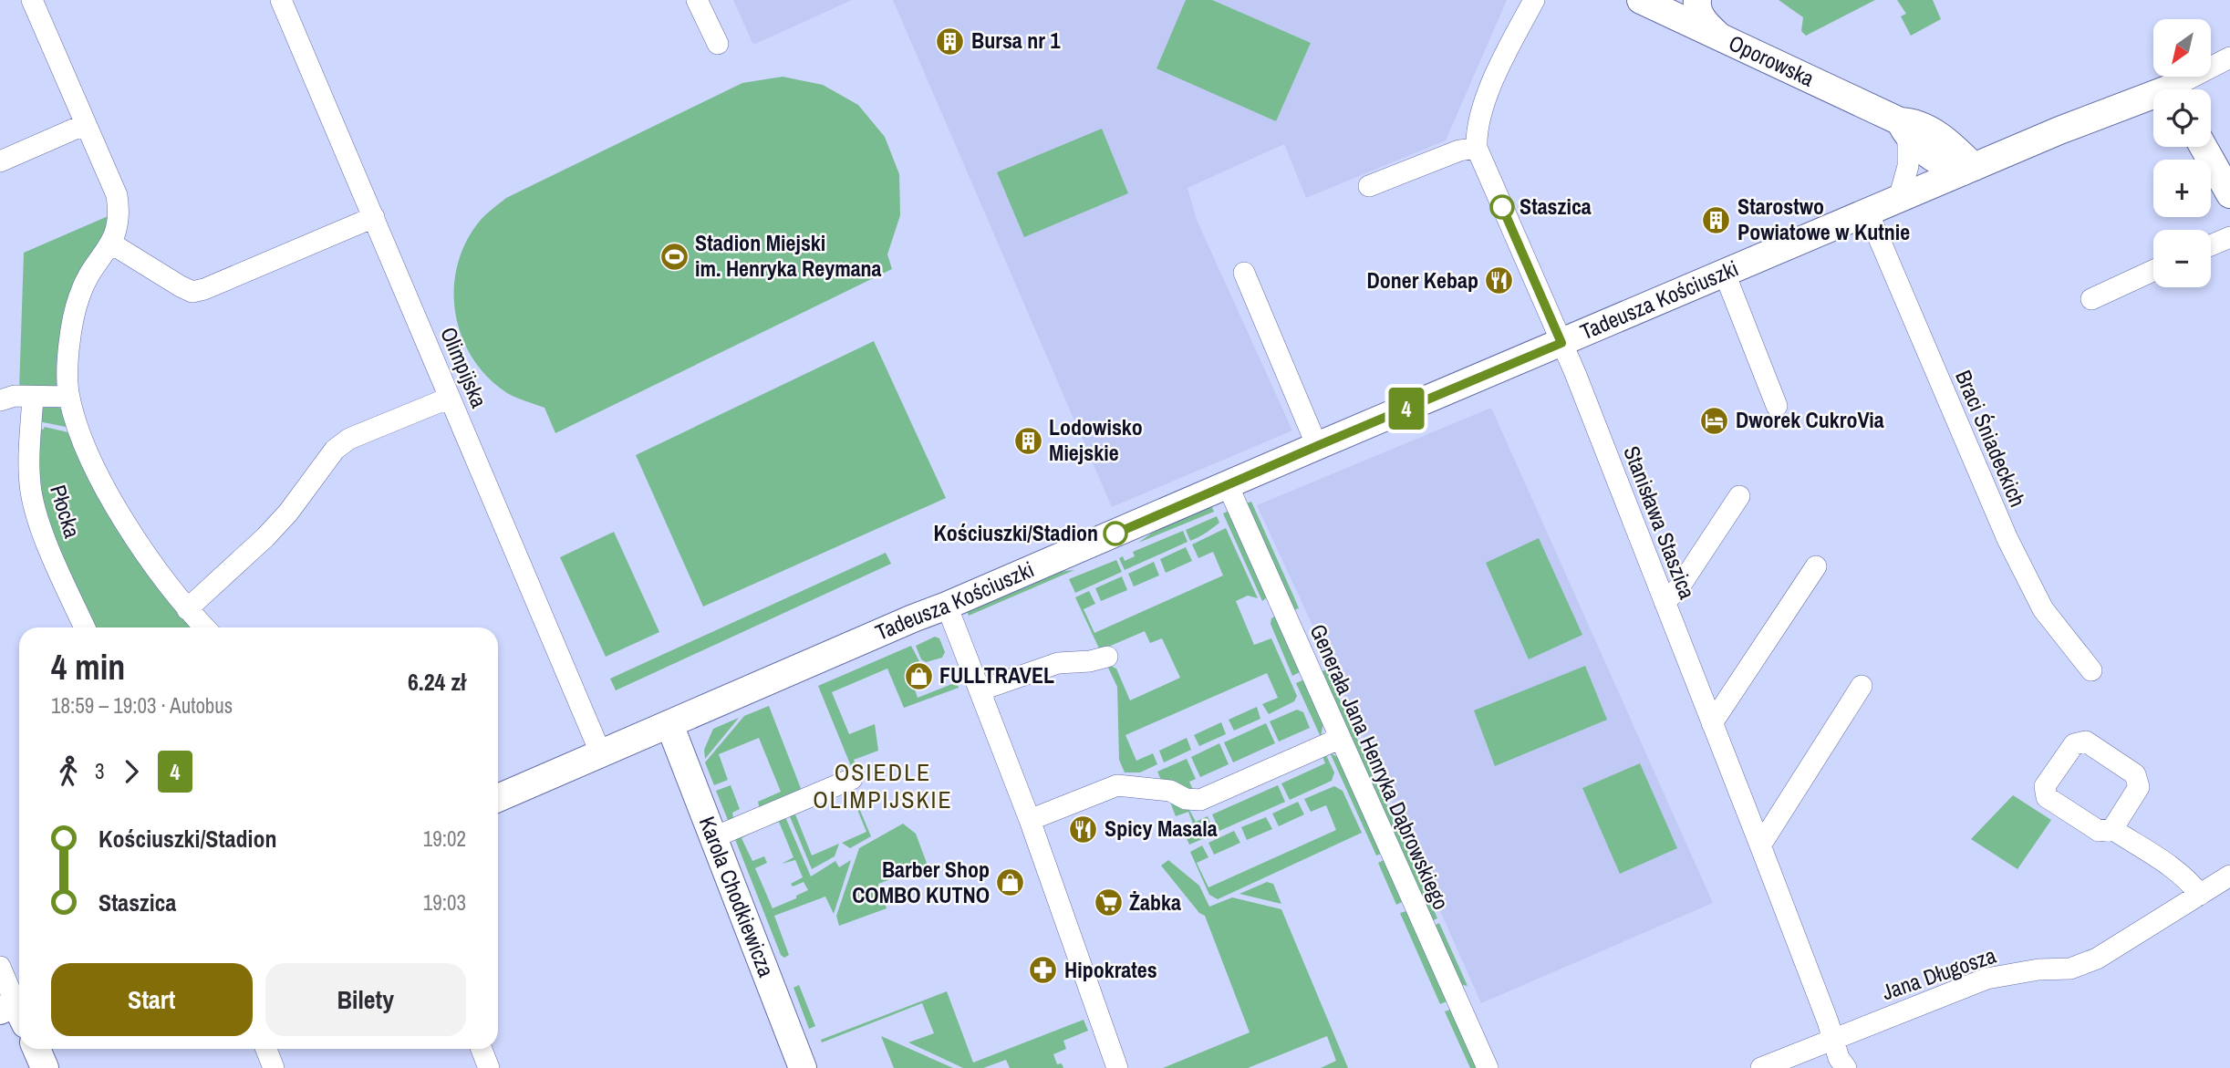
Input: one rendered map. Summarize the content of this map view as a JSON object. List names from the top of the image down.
{
  "streets": {
    "street": [
      "Oporowska",
      "Tadeusza Kościuszki",
      "Olimpijska",
      "Braci Śniadeckich",
      "Płocka",
      "Stanisława Staszica",
      "Generała Jana Henryka Dąbrowskiego",
      "Karola Chodkiewicza",
      "Jana Długosza"
    ]
  },
  "crossings": [
    ["Oporowska", "Tadeusza Kościuszki"],
    ["Tadeusza Kościuszki", "Olimpijska"],
    ["Tadeusza Kościuszki", "Braci Śniadeckich"],
    ["Tadeusza Kościuszki", "Stanisława Staszica"],
    ["Tadeusza Kościuszki", "Generała Jana Henryka Dąbrowskiego"],
    ["Tadeusza Kościuszki", "Karola Chodkiewicza"],
    ["Stanisława Staszica", "Jana Długosza"]
  ],
  "districts": ["OSIEDLE OLIMPIJSKIE"],
  "places": {
    "building": ["Bursa nr 1", "Starostwo Powiatowe w Kutnie", "Lodowisko Miejskie"],
    "other": ["Staszica", "Kościuszki/Stadion"],
    "sports": ["Stadion Miejski im. Henryka Reymana"],
    "restaurant": ["Doner Kebap", "Spicy Masala"],
    "hotel": ["Dworek CukroVia"],
    "shop": ["FULLTRAVEL", "Barber Shop COMBO KUTNO"],
    "supermarket": ["Żabka"],
    "pharmacy": ["Hipokrates"]
  },
  "lines": ["bus line 4"],
  "north": "bottom left",
  "page": {
    "on_map": "4",
    "map_buttons": ["+", "−"],
    "heading": ["4 min", "18:59 – 19:03 · Autobus", "6.24 zł"],
    "legs": ["3", "4"],
    "list": [
      {
        "name": "Kościuszki/Stadion",
        "value": "19:02"
      },
      {
        "name": "Staszica",
        "value": "19:03"
      }
    ],
    "buttons": ["Start", "Bilety"]
  }
}
